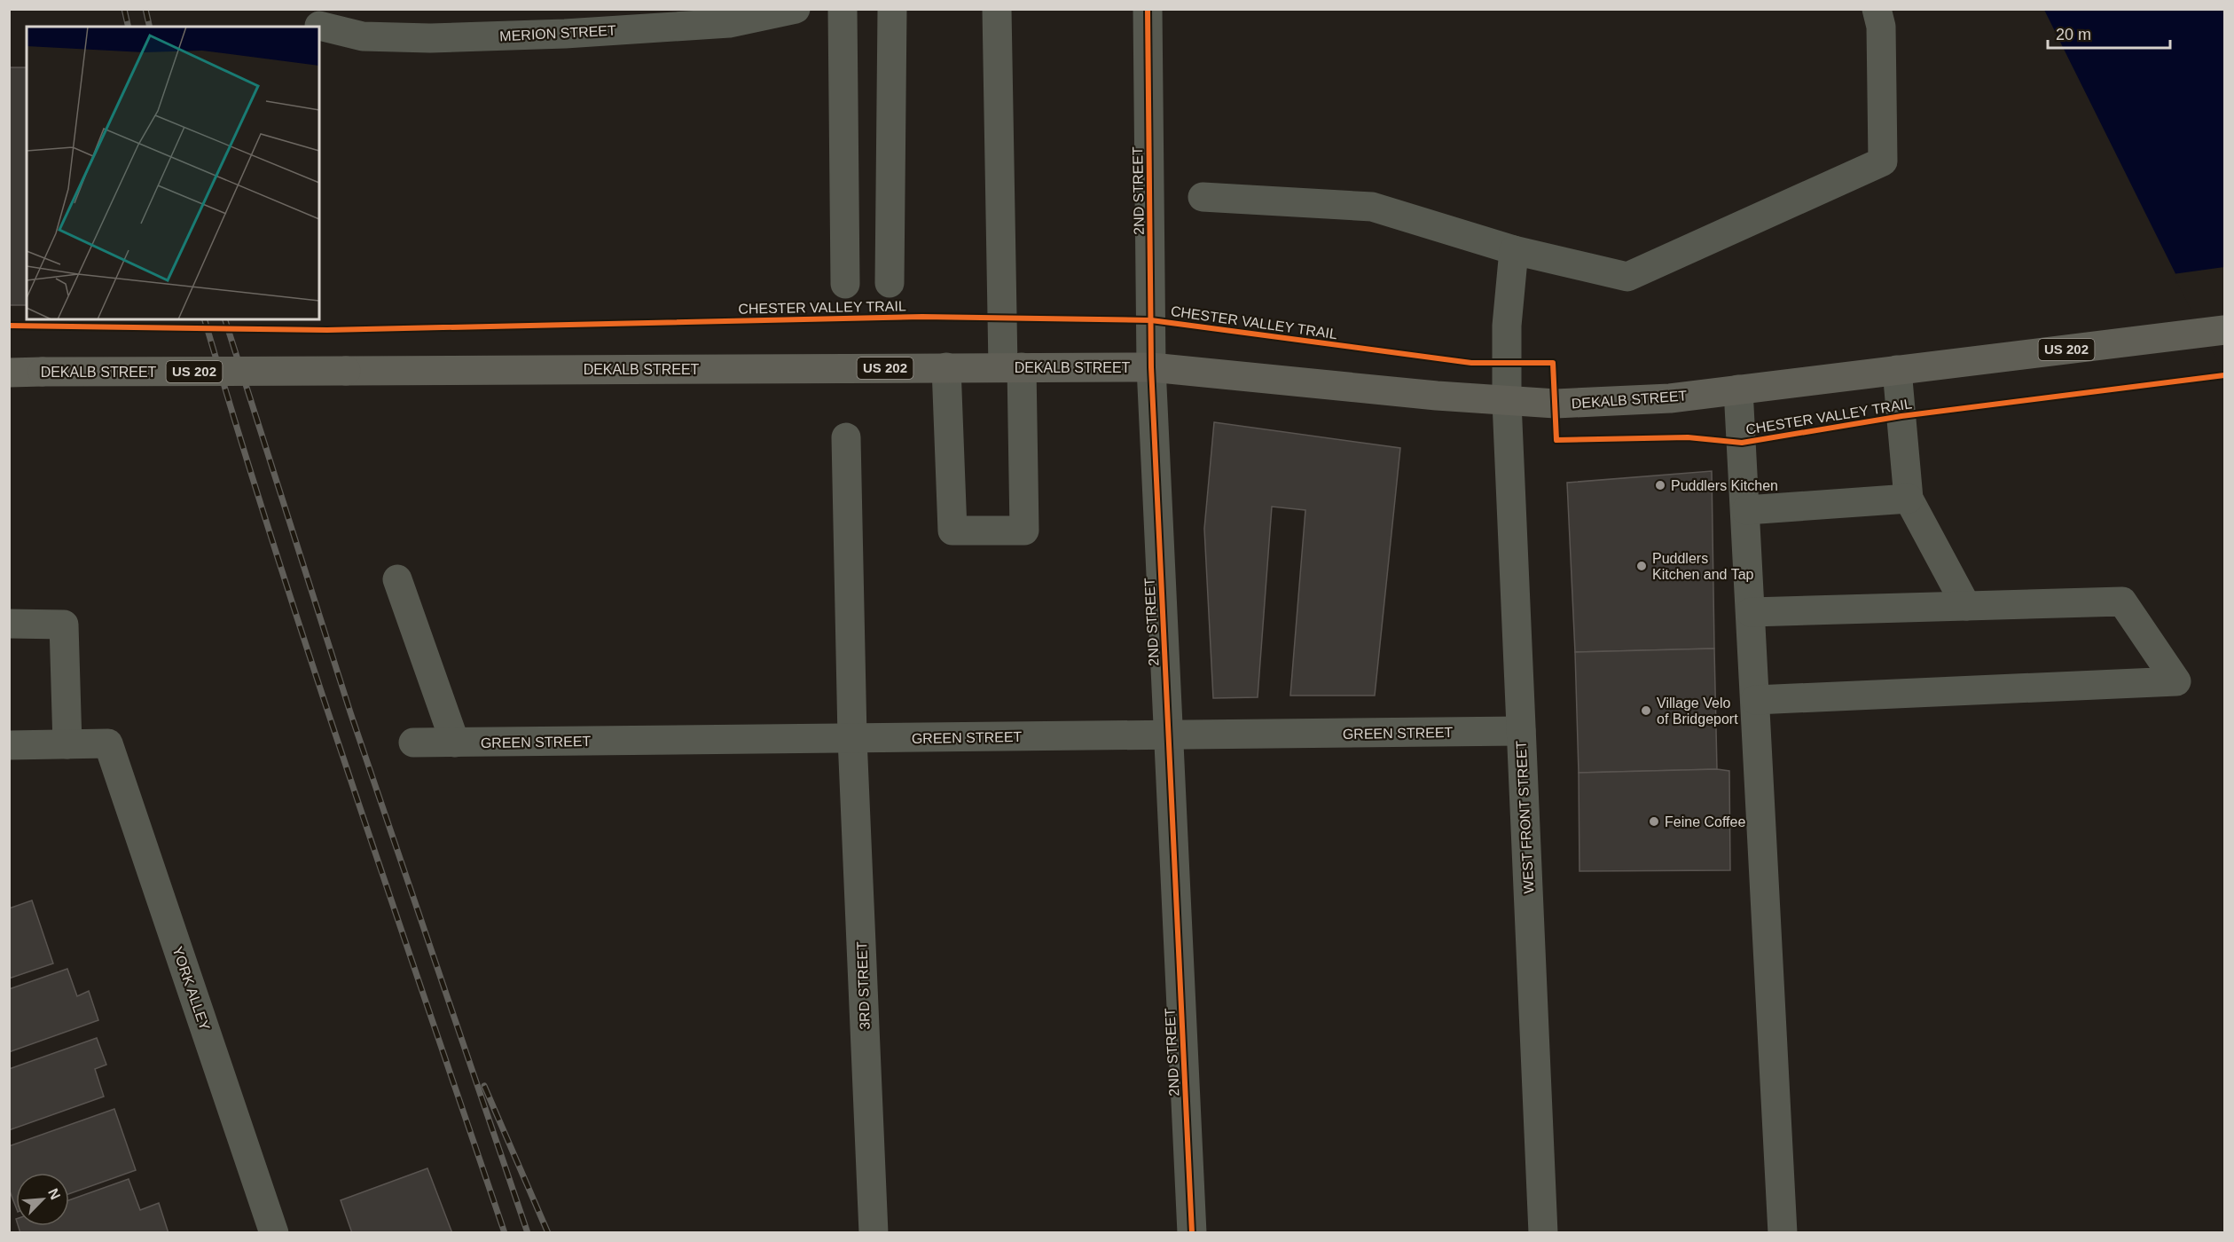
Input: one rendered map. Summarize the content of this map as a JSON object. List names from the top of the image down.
{
  "streets": {
    "highway": ["US 202", "DEKALB STREET"],
    "street": [
      "MERION STREET",
      "2ND STREET",
      "GREEN STREET",
      "WEST FRONT STREET",
      "3RD STREET",
      "YORK ALLEY"
    ],
    "cycle path": ["CHESTER VALLEY TRAIL"]
  },
  "crossings": [
    ["2ND STREET", "DEKALB STREET"],
    ["2ND STREET", "GREEN STREET"],
    ["DEKALB STREET", "WEST FRONT STREET"],
    ["GREEN STREET", "WEST FRONT STREET"],
    ["GREEN STREET", "3RD STREET"]
  ],
  "places": [
    "Puddlers Kitchen",
    "Puddlers Kitchen and Tap",
    "Village Velo of Bridgeport",
    "Feine Coffee"
  ],
  "scale_bar": "20 m",
  "north": "top right"
}
